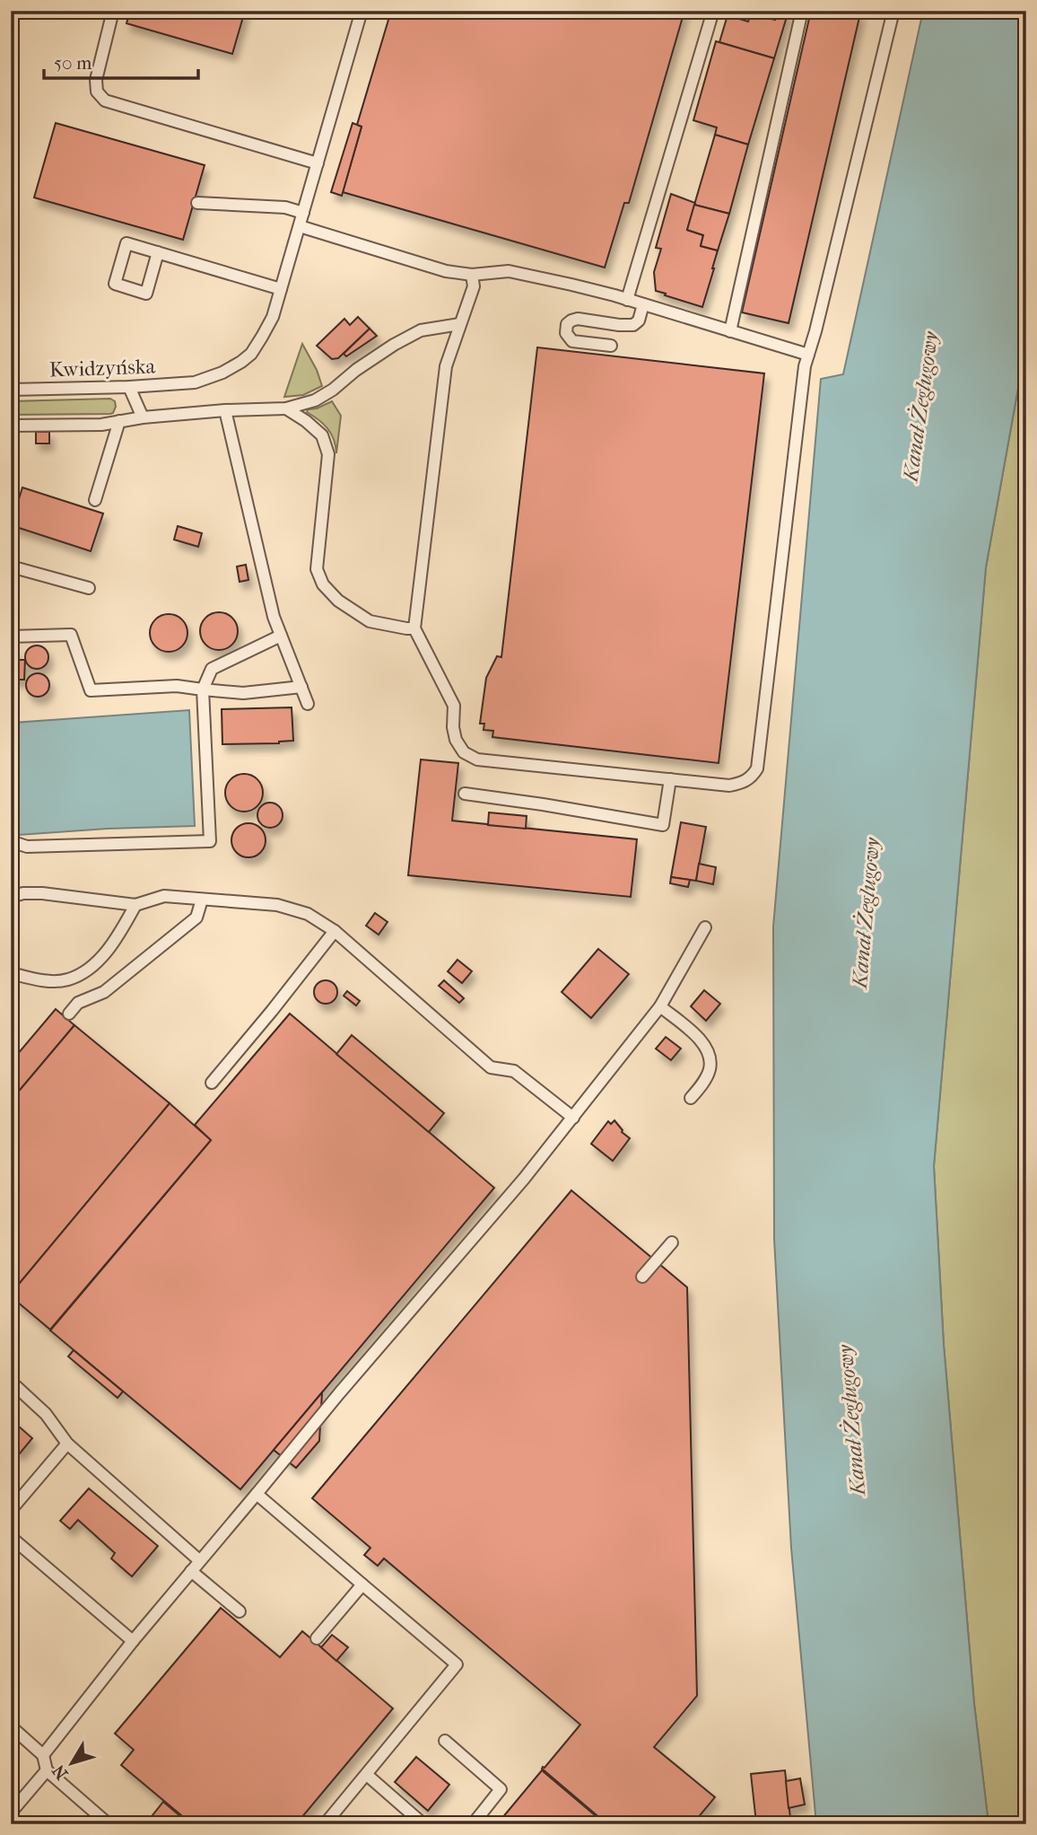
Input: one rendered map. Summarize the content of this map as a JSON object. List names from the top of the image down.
{
  "streets": {
    "lane": ["Kwidzyńska"]
  },
  "water": ["Kanał Żeglugowy"],
  "scale_bar": "50 m",
  "north": "bottom left"
}
